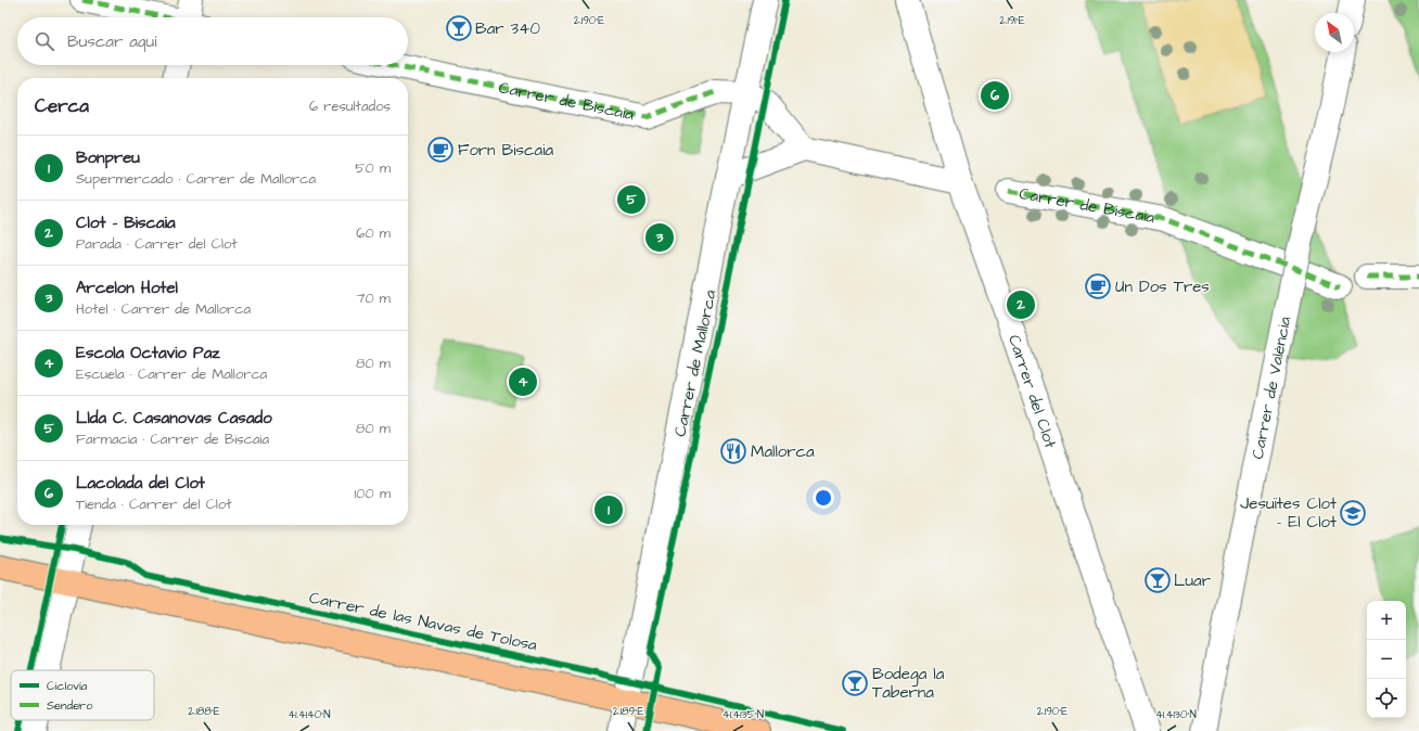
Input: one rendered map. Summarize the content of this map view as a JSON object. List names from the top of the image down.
{
  "streets": {
    "street": [
      "Carrer de Biscaia",
      "Carrer de Mallorca",
      "Carrer de València",
      "Carrer del Clot"
    ],
    "cycle path": ["Carrer de las Navas de Tolosa"]
  },
  "crossings": [
    ["Carrer de Biscaia", "Carrer de Mallorca"]
  ],
  "places": {
    "bar": ["Bar 340", "Luar", "Bodega la Taberna"],
    "cafe": ["Forn Biscaia", "Un Dos Tres"],
    "restaurant": ["Mallorca"],
    "school or university": ["Jesuïtes Clot - El Clot"]
  },
  "legend": ["Ciclovía", "Sendero"],
  "north": "top left",
  "page": {
    "search": "Buscar aquí",
    "heading": ["Cerca", "6 resultados"],
    "pins": [
      "6",
      "5",
      "3",
      "2",
      "4",
      "1"
    ],
    "list": [
      {
        "mark": "1",
        "name": "Bonpreu",
        "note": "Supermercado · Carrer de Mallorca",
        "value": "50 m"
      },
      {
        "mark": "2",
        "name": "Clot - Biscaia",
        "note": "Parada · Carrer del Clot",
        "value": "60 m"
      },
      {
        "mark": "3",
        "name": "Arcelon Hotel",
        "note": "Hotel · Carrer de Mallorca",
        "value": "70 m"
      },
      {
        "mark": "4",
        "name": "Escola Octavio Paz",
        "note": "Escuela · Carrer de Mallorca",
        "value": "80 m"
      },
      {
        "mark": "5",
        "name": "Llda C. Casanovas Casado",
        "note": "Farmacia · Carrer de Biscaia",
        "value": "80 m"
      },
      {
        "mark": "6",
        "name": "Lacolada del Clot",
        "note": "Tienda · Carrer del Clot",
        "value": "100 m"
      }
    ],
    "map_buttons": ["+", "−"]
  },
  "coordinates": [
    "2.190°E",
    "2.191°E",
    "2.188°E",
    "2.189°E",
    "41.4140°N",
    "41.4135°N",
    "41.4130°N"
  ]
}
